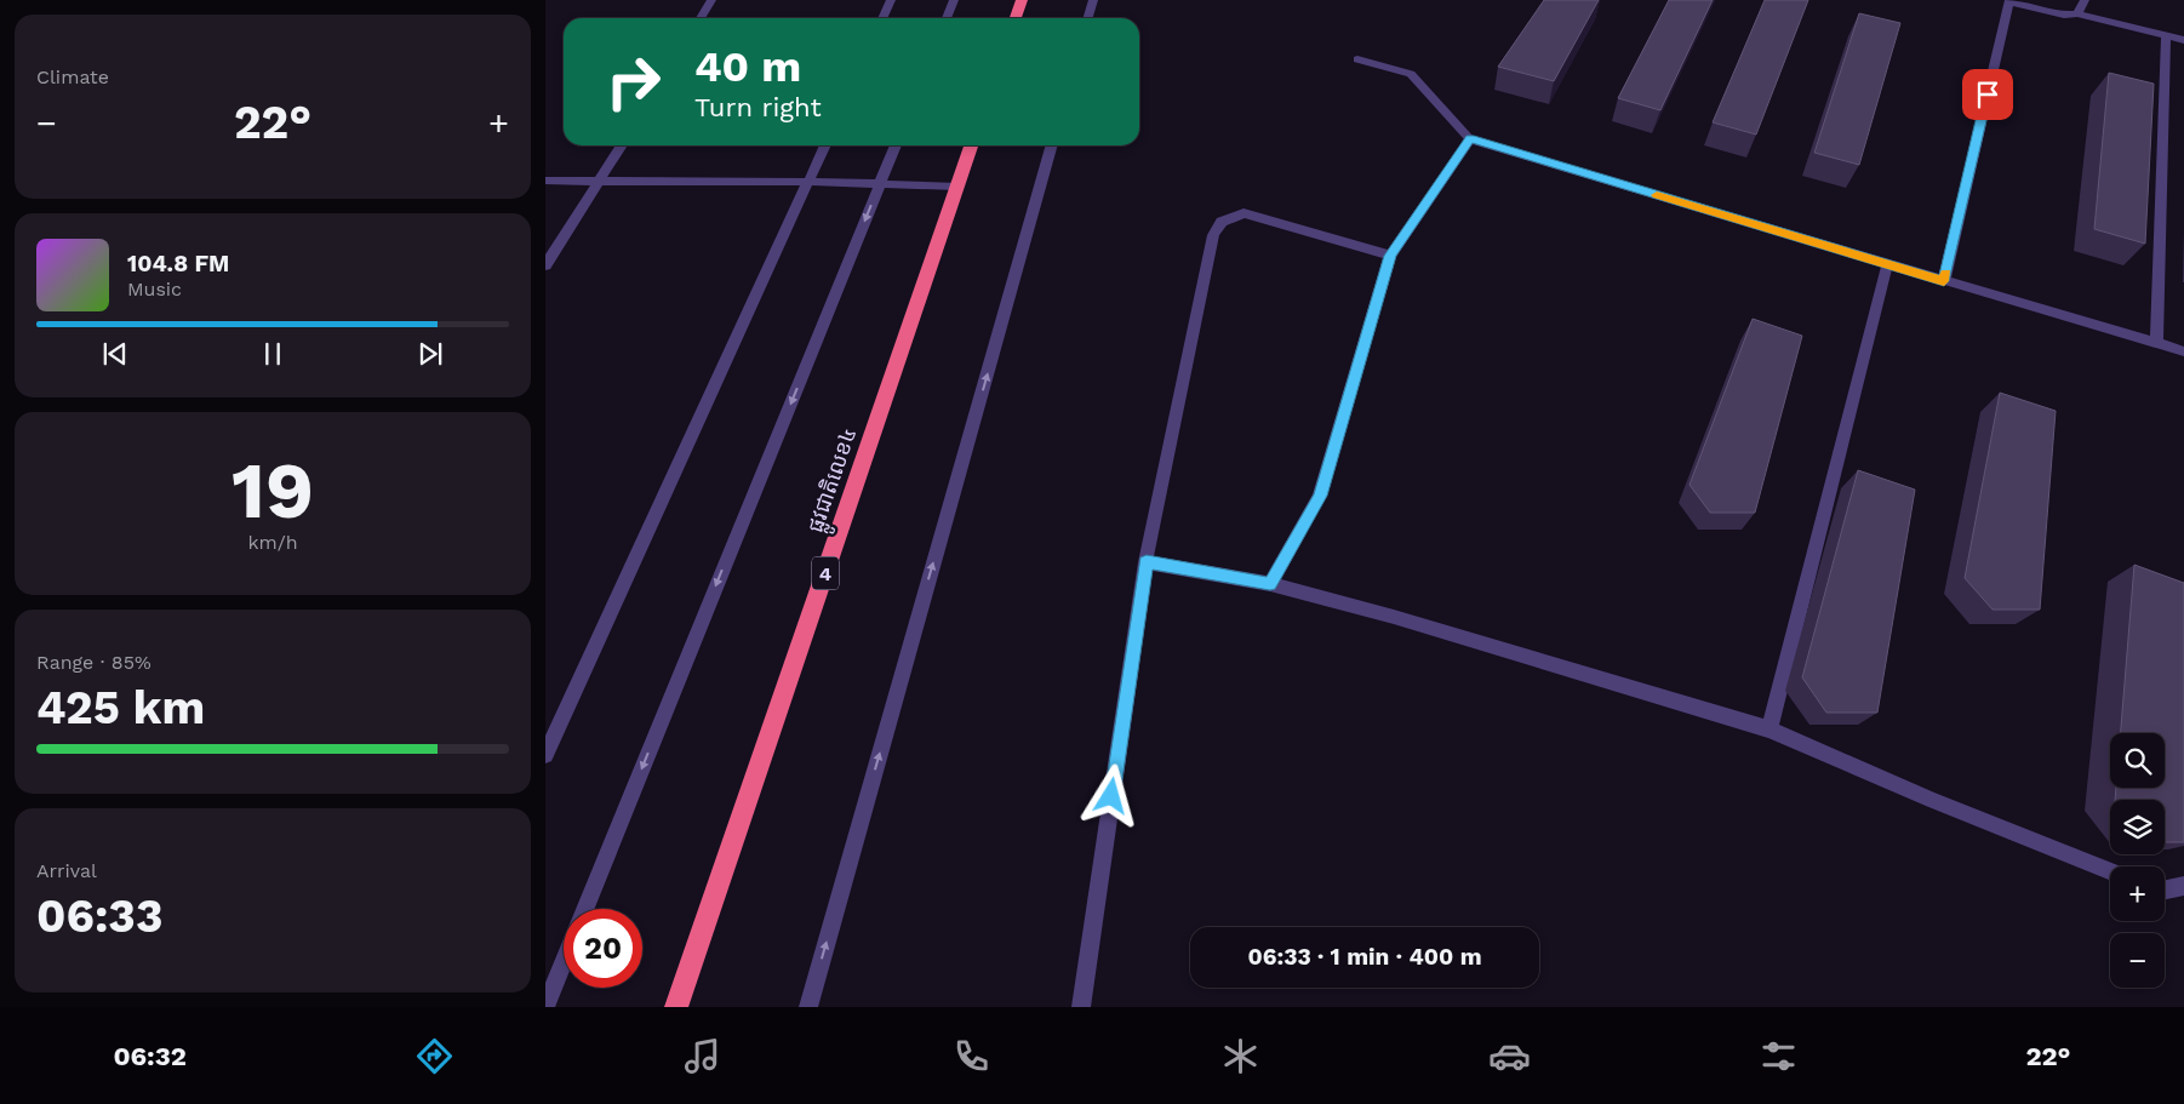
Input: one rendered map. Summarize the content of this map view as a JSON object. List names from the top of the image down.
{
  "streets": {
    "highway": ["ផ្លូវជាតិលេខ៤", "4"]
  },
  "page": {
    "tile": [
      "Climate",
      ["19", "km/h"],
      ["Range · 85%", "425 km"],
      ["Arrival", "06:33"]
    ],
    "turn": ["40 m", "Turn right"],
    "heat": ["−", "22°", "+"],
    "song": ["104.8 FM", "Music"],
    "map_buttons": ["+", "−"],
    "limit": "20",
    "trip": "06:33 · 1 min · 400 m",
    "tabs": ["06:32", "22°"]
  }
}
